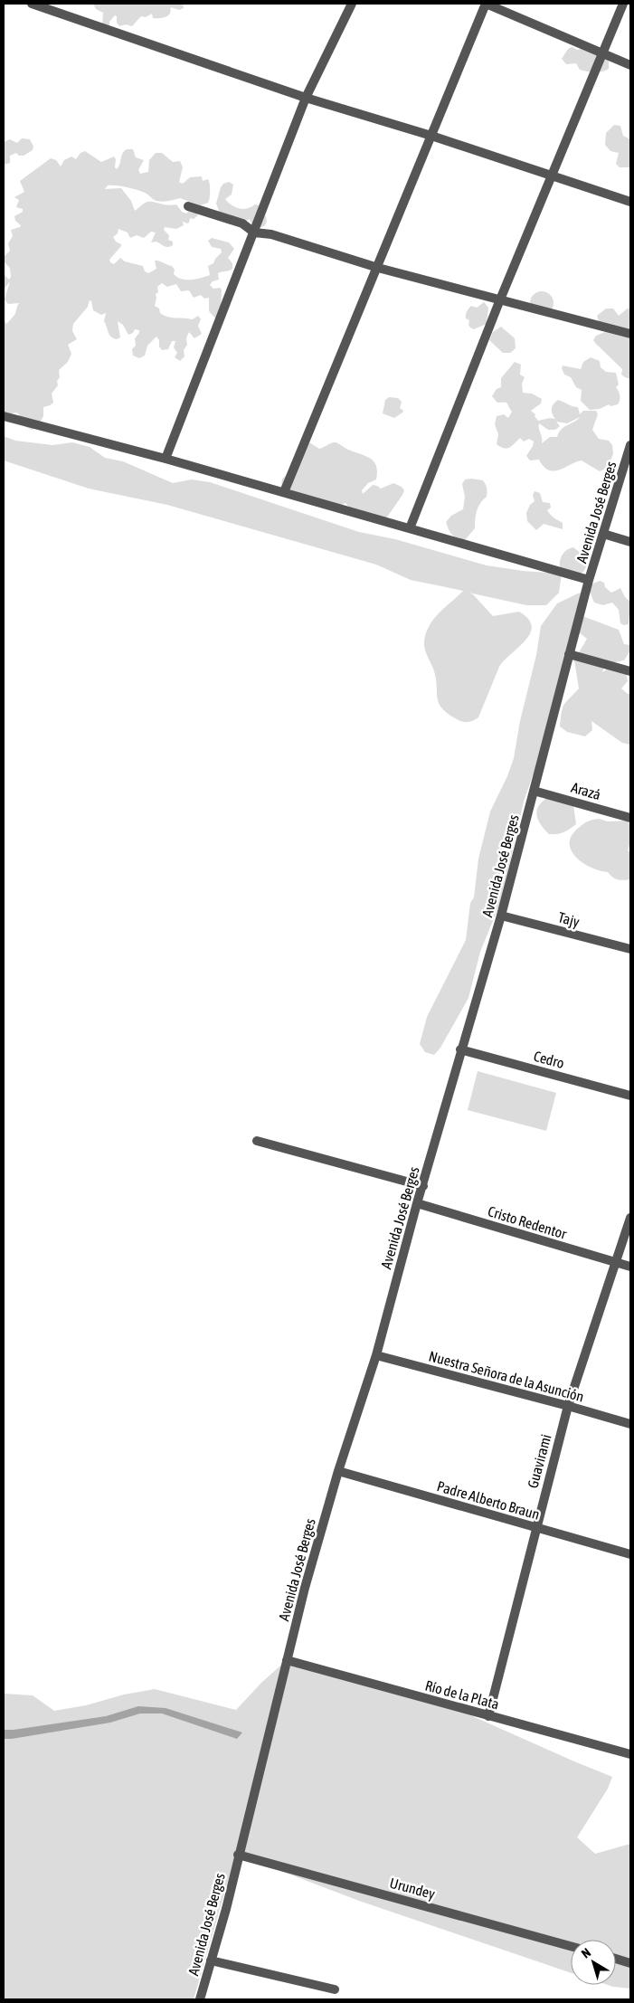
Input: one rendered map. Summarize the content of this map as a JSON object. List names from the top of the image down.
{
  "streets": {
    "street": [
      "Avenida José Berges",
      "Arazá",
      "Tajy",
      "Cedro",
      "Cristo Redentor",
      "Nuestra Señora de la Asunción",
      "Guavirami",
      "Padre Alberto Braun",
      "Río de la Plata",
      "Urundey"
    ]
  },
  "crossings": [
    ["Avenida José Berges", "Arazá"],
    ["Avenida José Berges", "Tajy"],
    ["Avenida José Berges", "Cedro"],
    ["Avenida José Berges", "Cristo Redentor"],
    ["Avenida José Berges", "Nuestra Señora de la Asunción"],
    ["Avenida José Berges", "Padre Alberto Braun"],
    ["Avenida José Berges", "Río de la Plata"],
    ["Avenida José Berges", "Urundey"],
    ["Cristo Redentor", "Guavirami"],
    ["Nuestra Señora de la Asunción", "Guavirami"],
    ["Guavirami", "Padre Alberto Braun"],
    ["Guavirami", "Río de la Plata"]
  ],
  "north": "top left"
}
